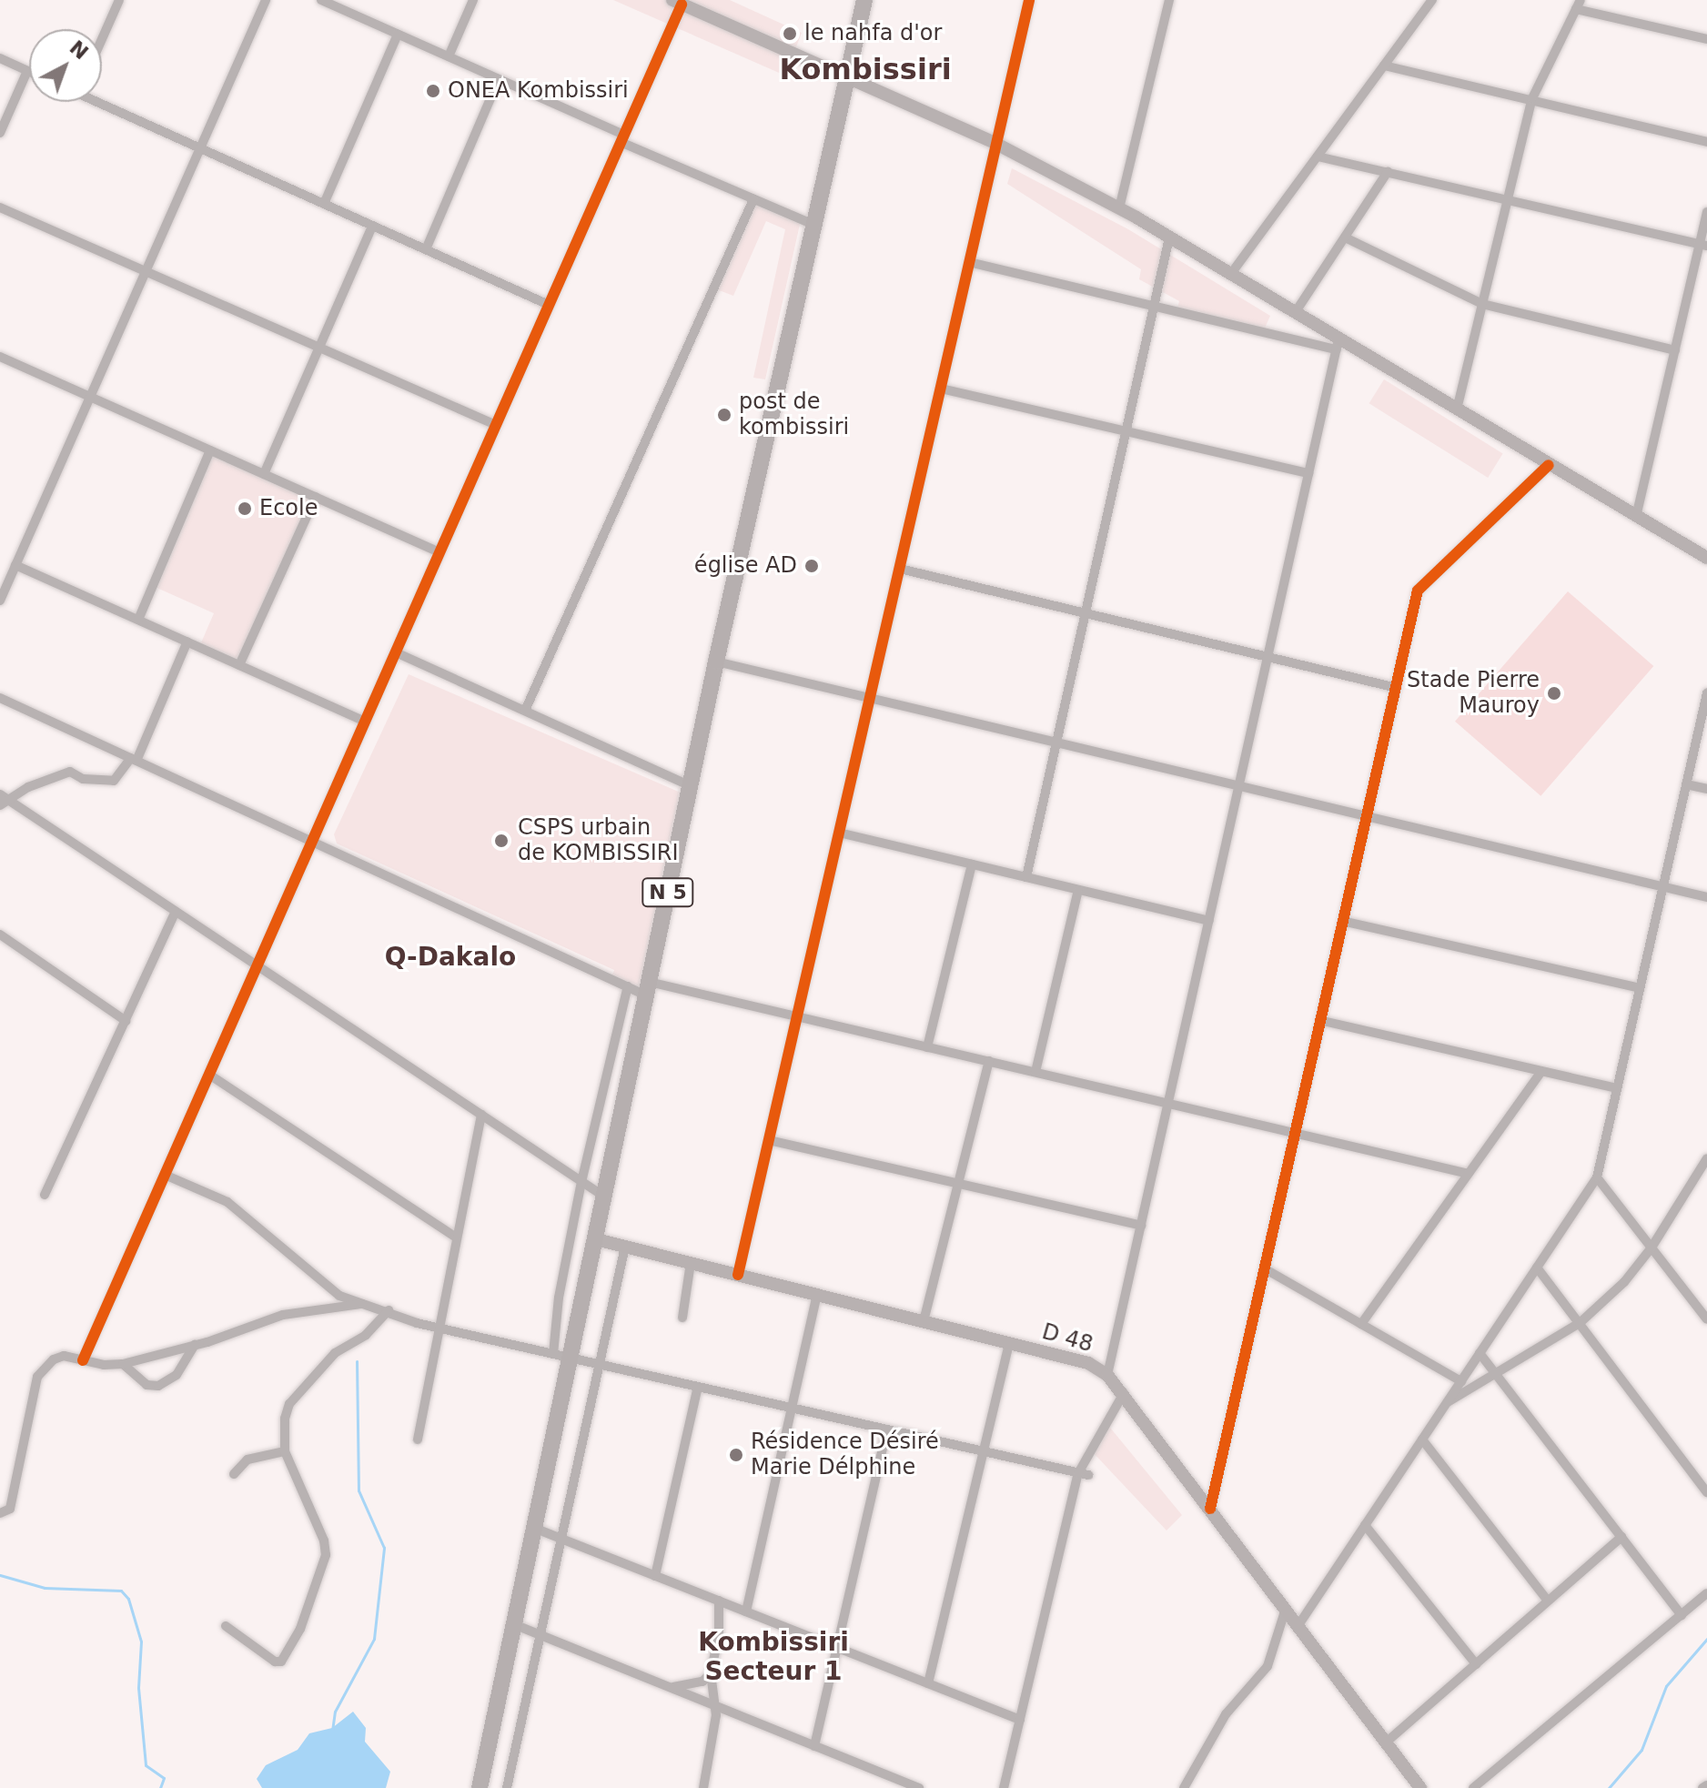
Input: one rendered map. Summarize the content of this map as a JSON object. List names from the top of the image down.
{
  "streets": {
    "highway": ["N 5"],
    "street": ["D 48"]
  },
  "crossings": [
    ["N 5", "D 48"]
  ],
  "districts": ["Kombissiri", "Q-Dakalo", "Kombissiri Secteur 1"],
  "places": [
    "le nahfa d'or",
    "ONEA Kombissiri",
    "post de kombissiri",
    "Ecole",
    "église AD",
    "Stade Pierre Mauroy",
    "CSPS urbain de KOMBISSIRI",
    "Résidence Désiré Marie Délphine"
  ],
  "north": "top right"
}
